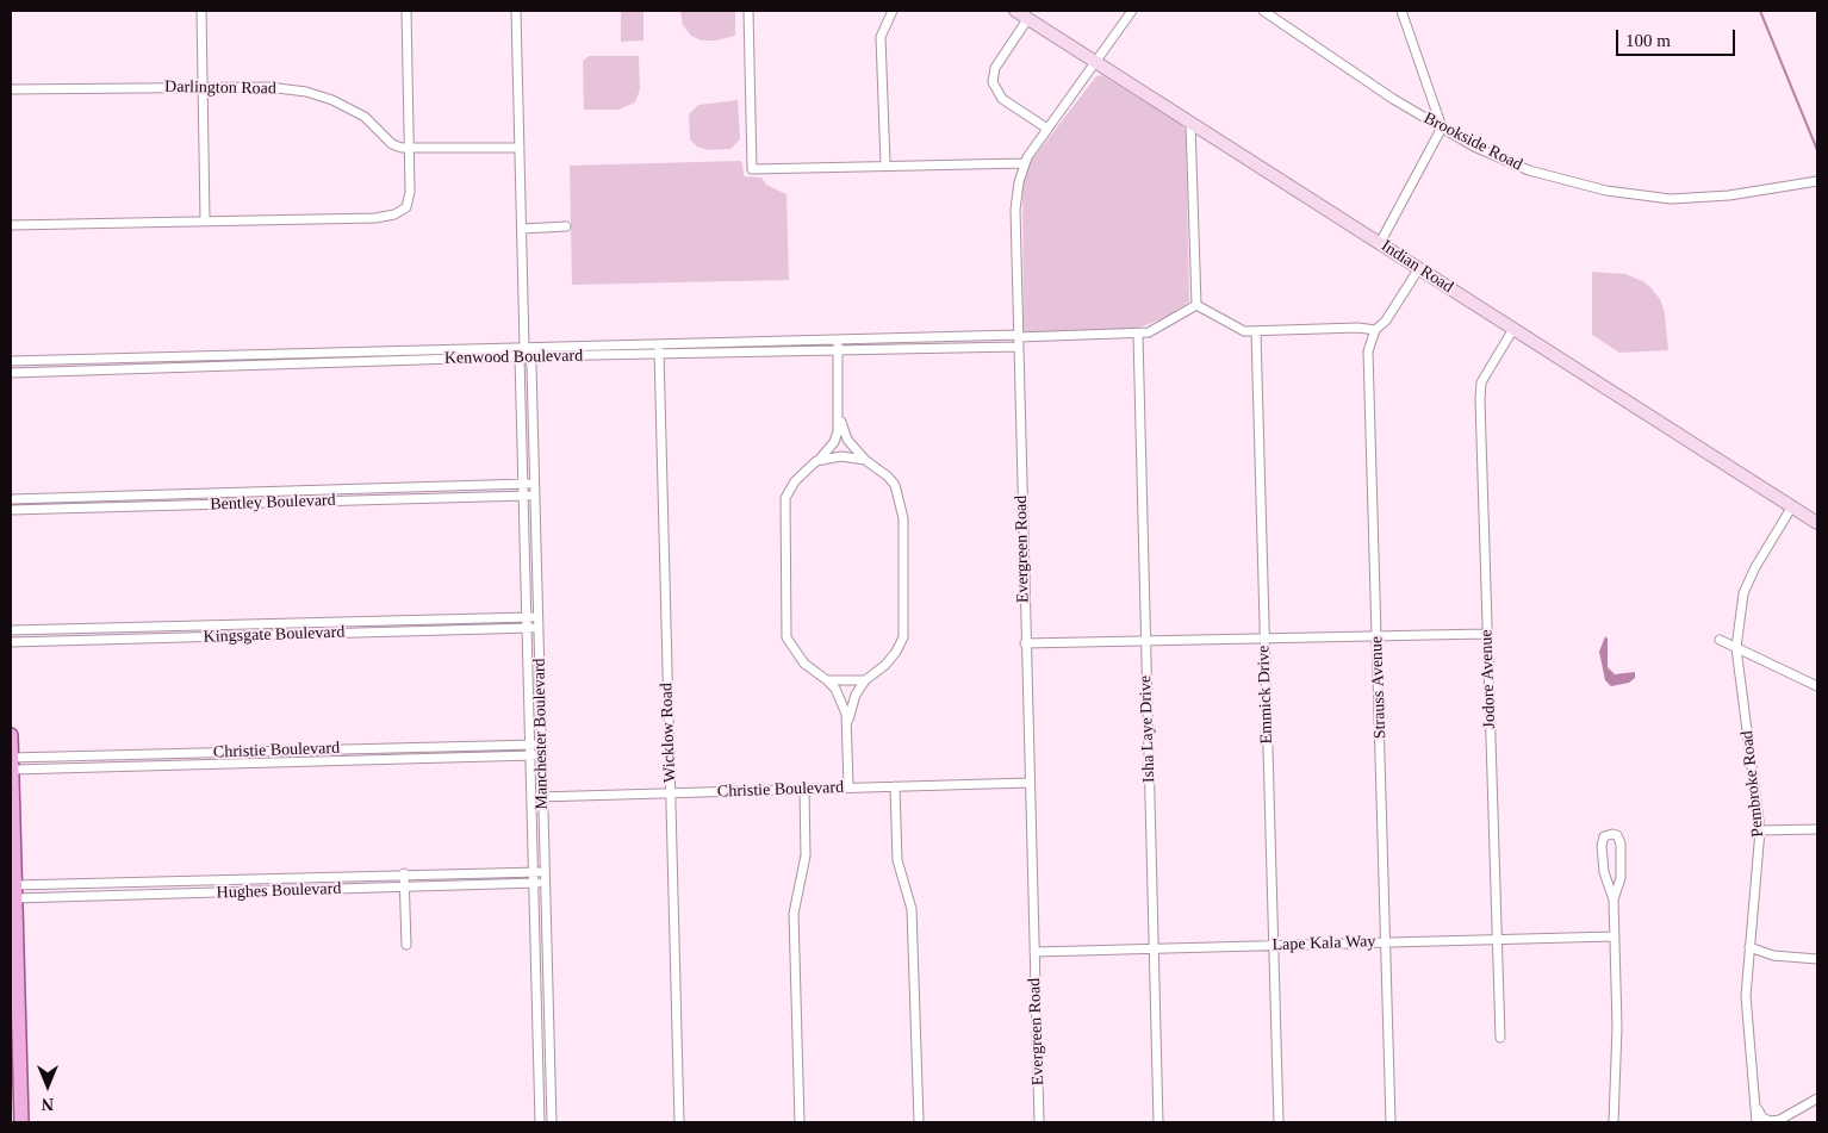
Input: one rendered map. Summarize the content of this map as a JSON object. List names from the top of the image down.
{
  "streets": {
    "street": [
      "Darlington Road",
      "Brookside Road",
      "Indian Road",
      "Kenwood Boulevard",
      "Bentley Boulevard",
      "Evergreen Road",
      "Kingsgate Boulevard",
      "Jodore Avenue",
      "Strauss Avenue",
      "Emmick Drive",
      "Isha Laye Drive",
      "Wicklow Road",
      "Manchester Boulevard",
      "Christie Boulevard",
      "Pembroke Road",
      "Hughes Boulevard",
      "Lape Kala Way"
    ]
  },
  "crossings": [
    ["Darlington Road", "Manchester Boulevard"],
    ["Indian Road", "Evergreen Road"],
    ["Indian Road", "Jodore Avenue"],
    ["Indian Road", "Strauss Avenue"],
    ["Indian Road", "Pembroke Road"],
    ["Kenwood Boulevard", "Evergreen Road"],
    ["Kenwood Boulevard", "Wicklow Road"],
    ["Kenwood Boulevard", "Manchester Boulevard"],
    ["Bentley Boulevard", "Manchester Boulevard"],
    ["Evergreen Road", "Christie Boulevard"],
    ["Evergreen Road", "Lape Kala Way"],
    ["Kingsgate Boulevard", "Manchester Boulevard"],
    ["Jodore Avenue", "Lape Kala Way"],
    ["Strauss Avenue", "Lape Kala Way"],
    ["Emmick Drive", "Lape Kala Way"],
    ["Isha Laye Drive", "Lape Kala Way"],
    ["Wicklow Road", "Christie Boulevard"],
    ["Manchester Boulevard", "Christie Boulevard"],
    ["Manchester Boulevard", "Hughes Boulevard"]
  ],
  "scale_bar": "100 m",
  "north": "bottom"
}
